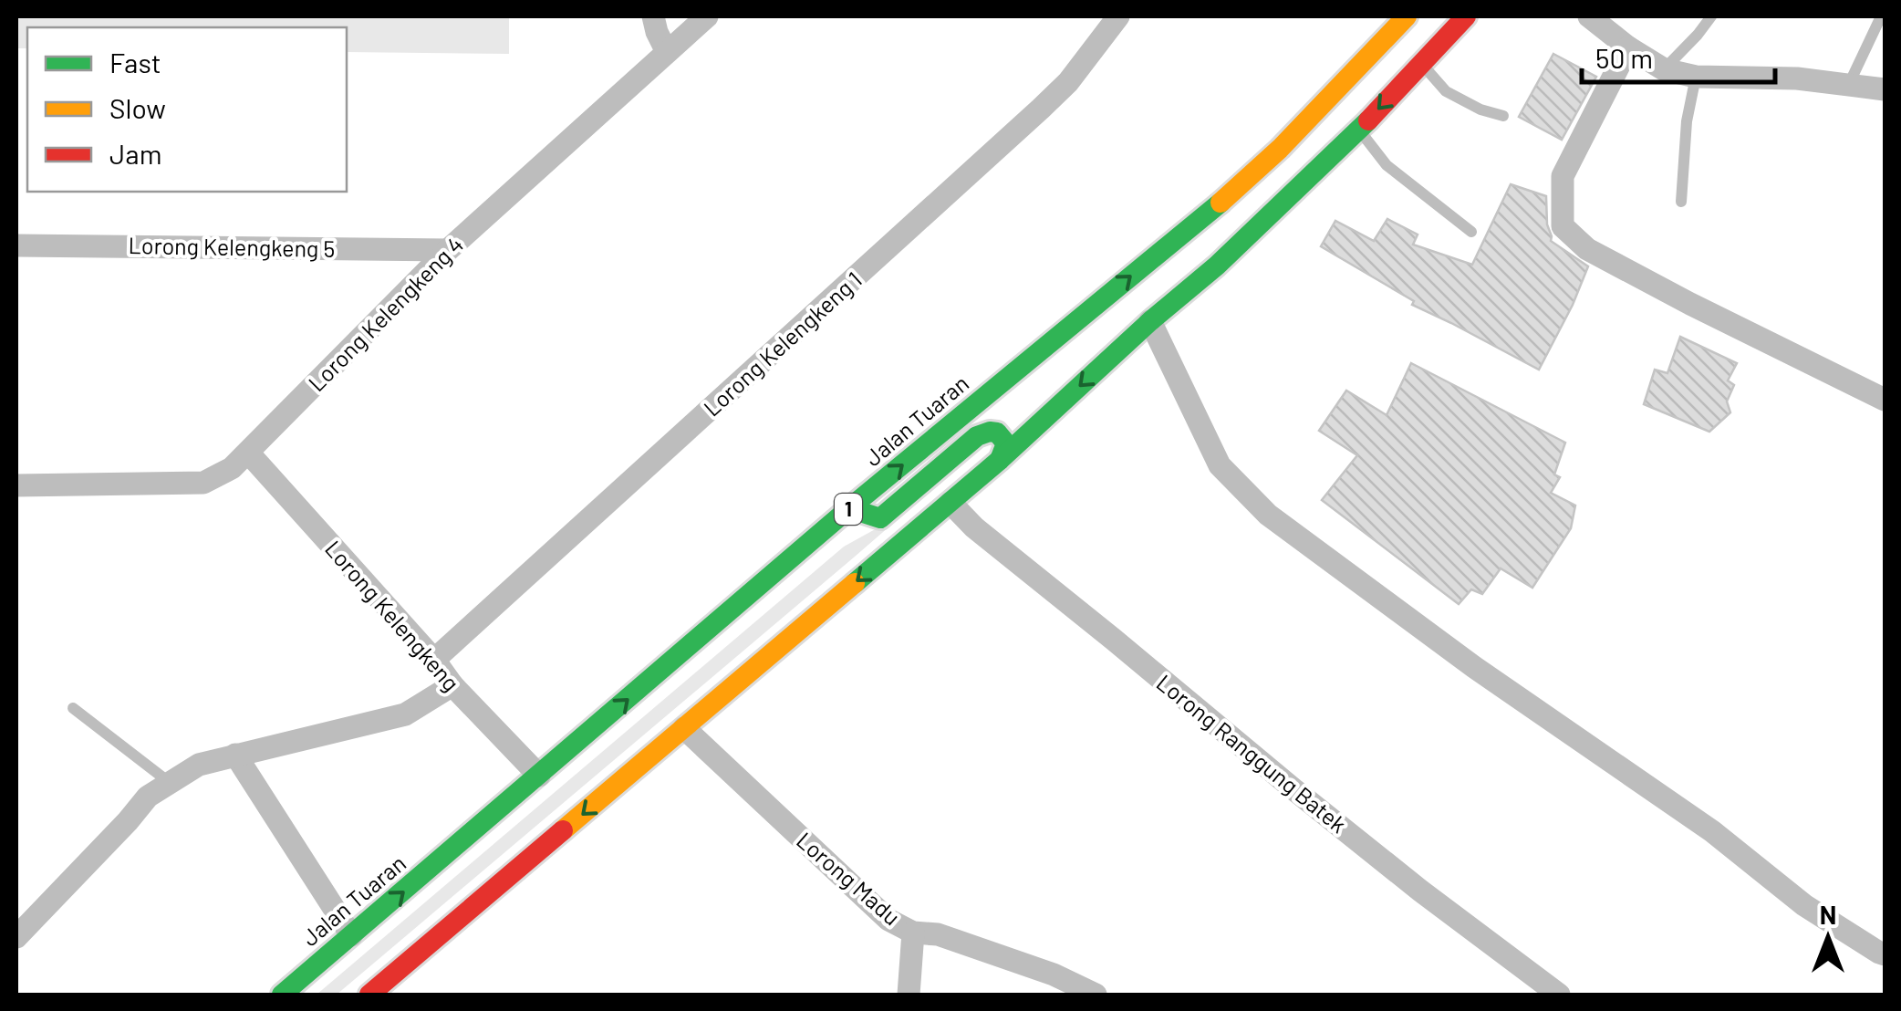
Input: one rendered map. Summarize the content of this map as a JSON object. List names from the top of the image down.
{
  "streets": {
    "main road": ["Jalan Tuaran", "1"],
    "street": [
      "Lorong Kelengkeng 5",
      "Lorong Kelengkeng 4",
      "Lorong Kelengkeng 1",
      "Lorong Kelengkeng",
      "Lorong Ranggung Batek",
      "Lorong Madu"
    ]
  },
  "crossings": [
    ["Lorong Kelengkeng 5", "Lorong Kelengkeng 4"],
    ["Lorong Kelengkeng 4", "Lorong Kelengkeng"],
    ["Lorong Kelengkeng 1", "Lorong Kelengkeng"],
    ["Jalan Tuaran", "Lorong Kelengkeng"]
  ],
  "legend": ["Fast", "Slow", "Jam"],
  "scale_bar": "50 m",
  "north": "top"
}
